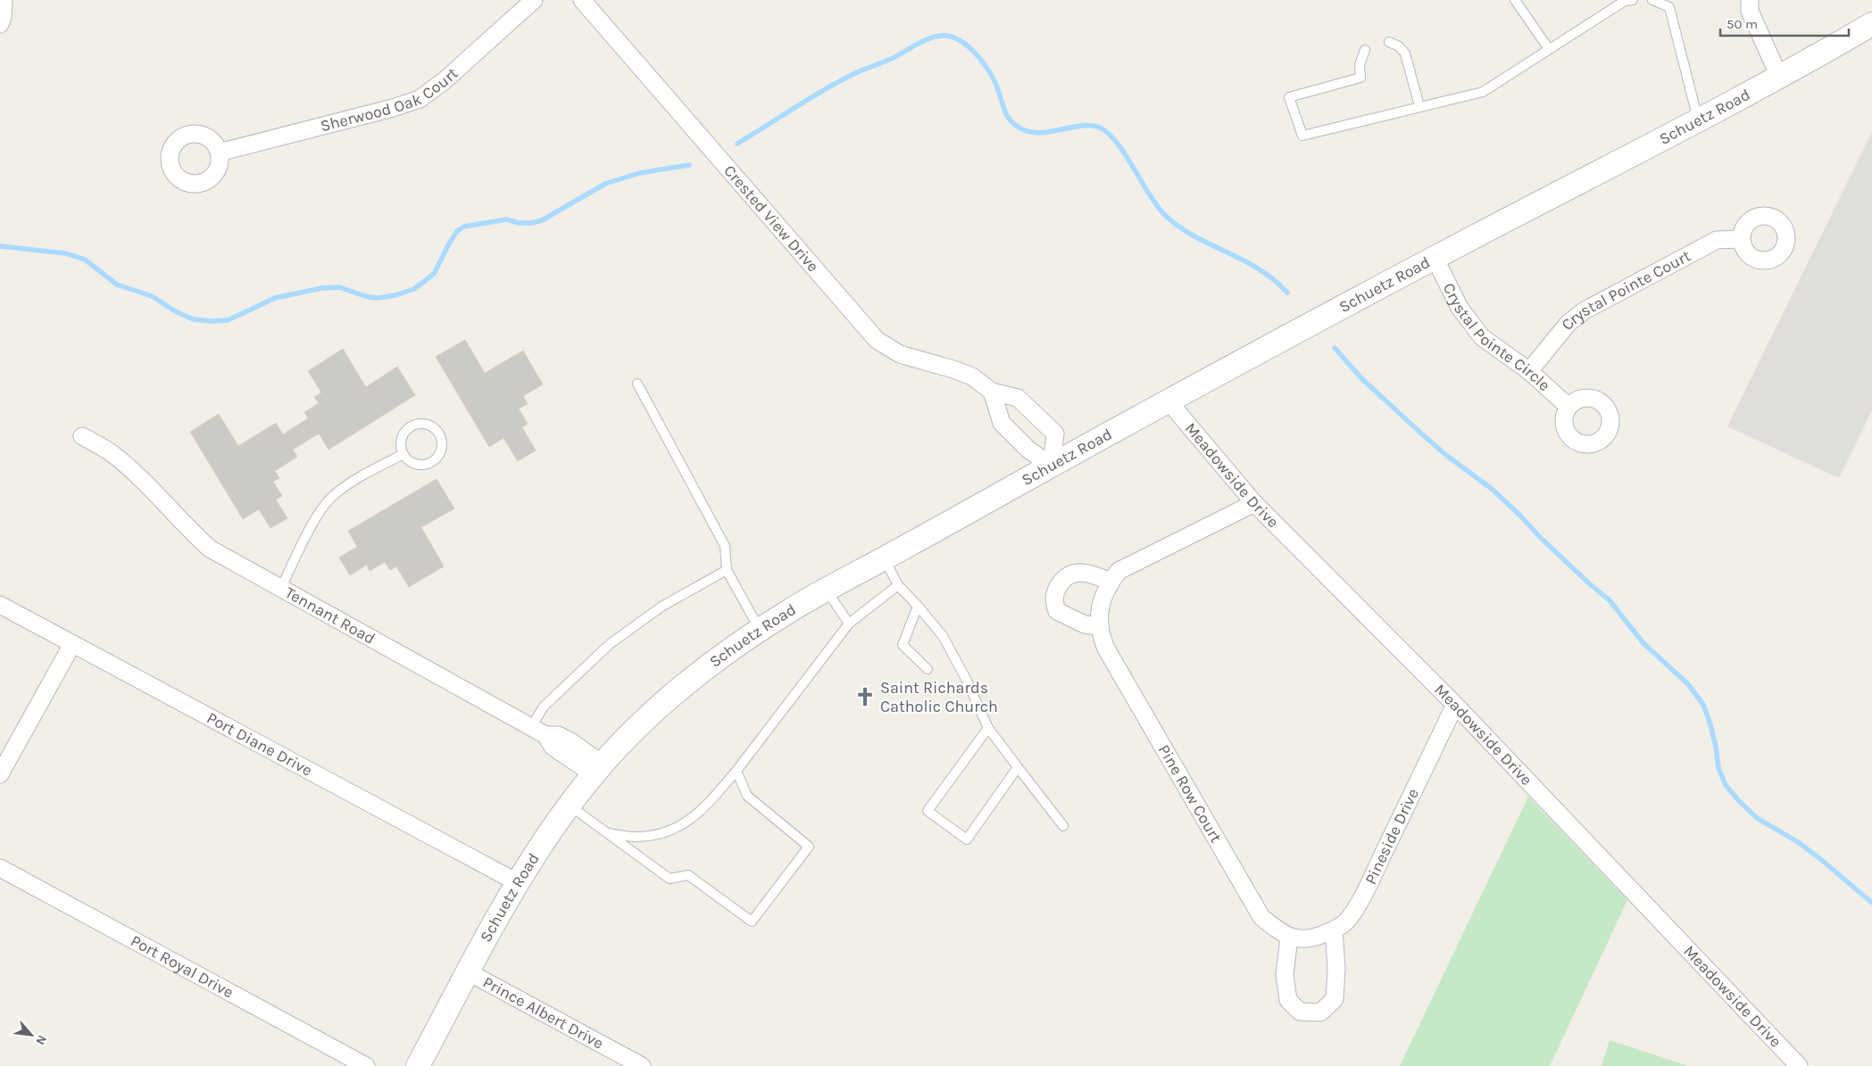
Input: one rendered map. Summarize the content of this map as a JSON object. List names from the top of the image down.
{
  "streets": {
    "main road": ["Schuetz Road"],
    "street": [
      "Sherwood Oak Court",
      "Crested View Drive",
      "Crystal Pointe Court",
      "Crystal Pointe Circle",
      "Meadowside Drive",
      "Tennant Road",
      "Port Diane Drive",
      "Pine Row Court",
      "Pineside Drive",
      "Port Royal Drive",
      "Prince Albert Drive"
    ]
  },
  "crossings": [
    ["Schuetz Road", "Crested View Drive"],
    ["Schuetz Road", "Crystal Pointe Circle"],
    ["Schuetz Road", "Meadowside Drive"],
    ["Schuetz Road", "Tennant Road"],
    ["Schuetz Road", "Port Diane Drive"],
    ["Schuetz Road", "Prince Albert Drive"],
    ["Crystal Pointe Court", "Crystal Pointe Circle"],
    ["Meadowside Drive", "Pine Row Court"],
    ["Meadowside Drive", "Pineside Drive"],
    ["Pine Row Court", "Pineside Drive"]
  ],
  "places": {
    "church": ["Saint Richards Catholic Church"]
  },
  "scale_bar": "50 m",
  "north": "bottom right"
}
